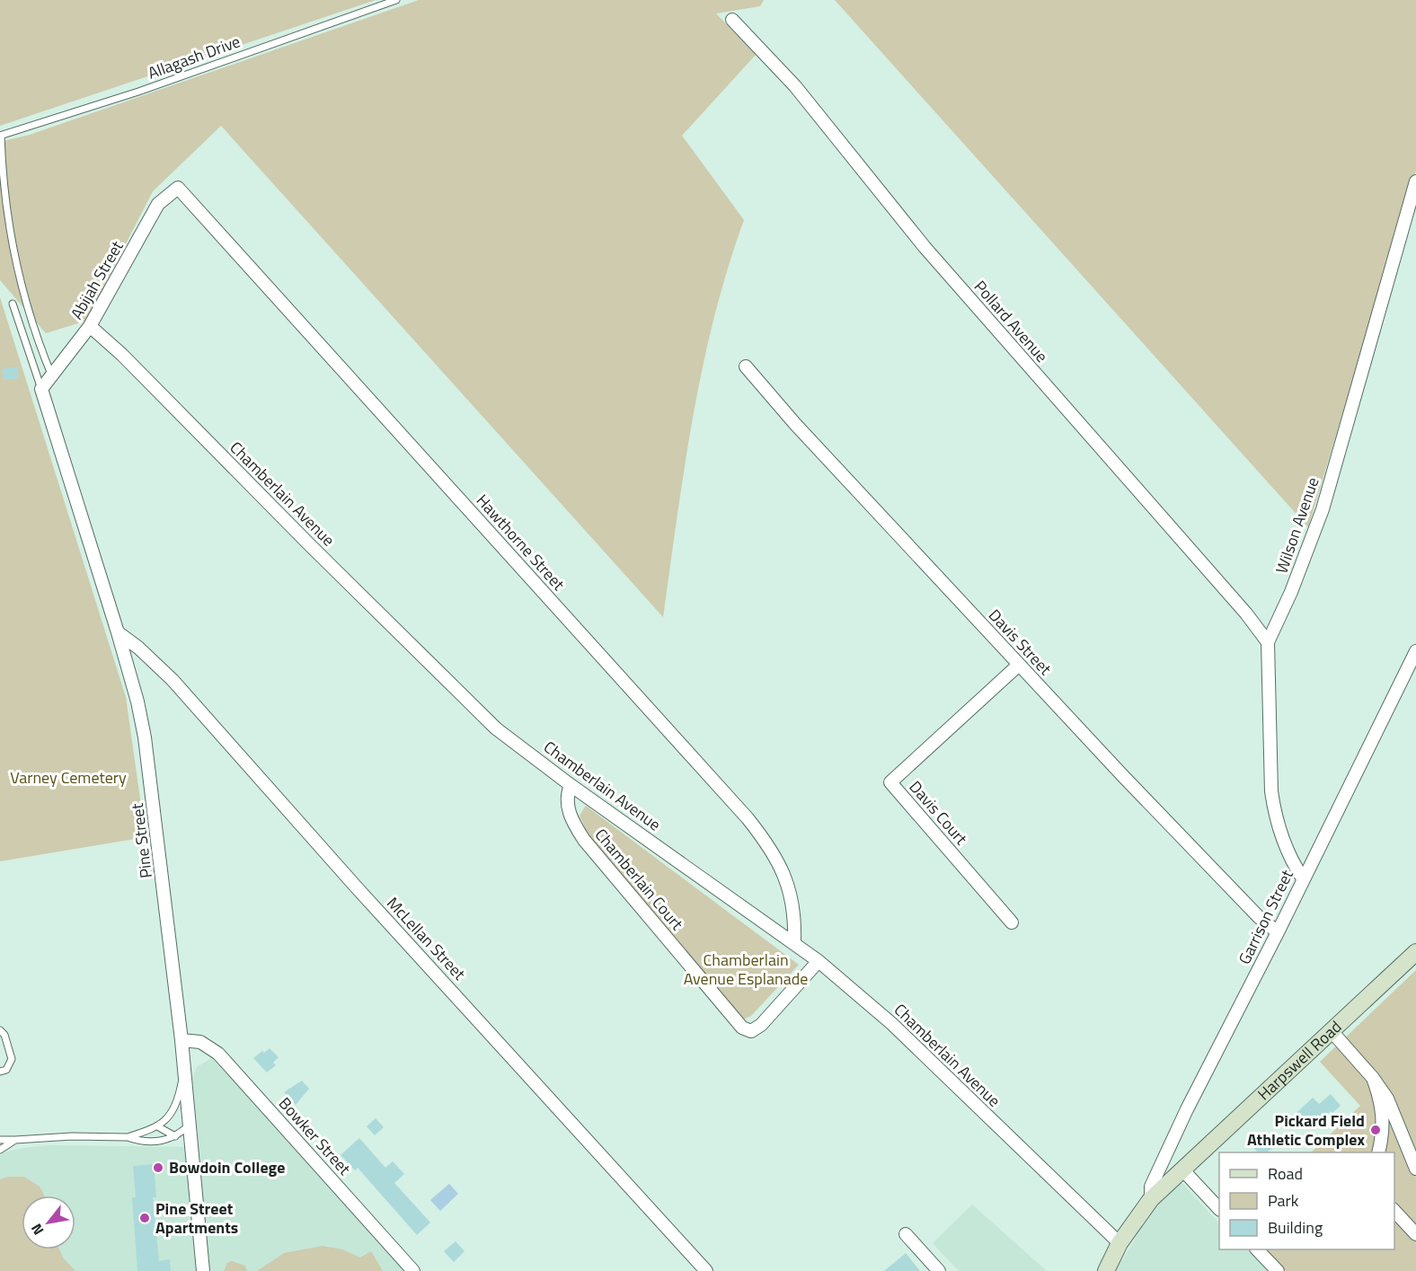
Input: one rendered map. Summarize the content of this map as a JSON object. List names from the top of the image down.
{
  "streets": {
    "main road": ["Harpswell Road"],
    "street": [
      "Abijah Street",
      "Pollard Avenue",
      "Chamberlain Avenue",
      "Wilson Avenue",
      "Hawthorne Street",
      "Davis Street",
      "Davis Court",
      "Pine Street",
      "Chamberlain Court",
      "Garrison Street",
      "McLellan Street",
      "Bowker Street"
    ],
    "lane": ["Allagash Drive"]
  },
  "crossings": [
    ["Abijah Street", "Chamberlain Avenue"],
    ["Abijah Street", "Hawthorne Street"],
    ["Abijah Street", "Pine Street"],
    ["Pollard Avenue", "Wilson Avenue"],
    ["Chamberlain Avenue", "Hawthorne Street"],
    ["Chamberlain Avenue", "Chamberlain Court"],
    ["Chamberlain Avenue", "Harpswell Road"],
    ["Wilson Avenue", "Garrison Street"],
    ["Davis Street", "Davis Court"],
    ["Davis Street", "Garrison Street"],
    ["Pine Street", "McLellan Street"],
    ["Pine Street", "Bowker Street"],
    ["Garrison Street", "Harpswell Road"]
  ],
  "parks": ["Varney Cemetery", "Chamberlain Avenue Esplanade"],
  "places": ["Pickard Field Athletic Complex", "Bowdoin College", "Pine Street Apartments"],
  "legend": ["Road", "Park", "Building"],
  "north": "bottom left"
}
